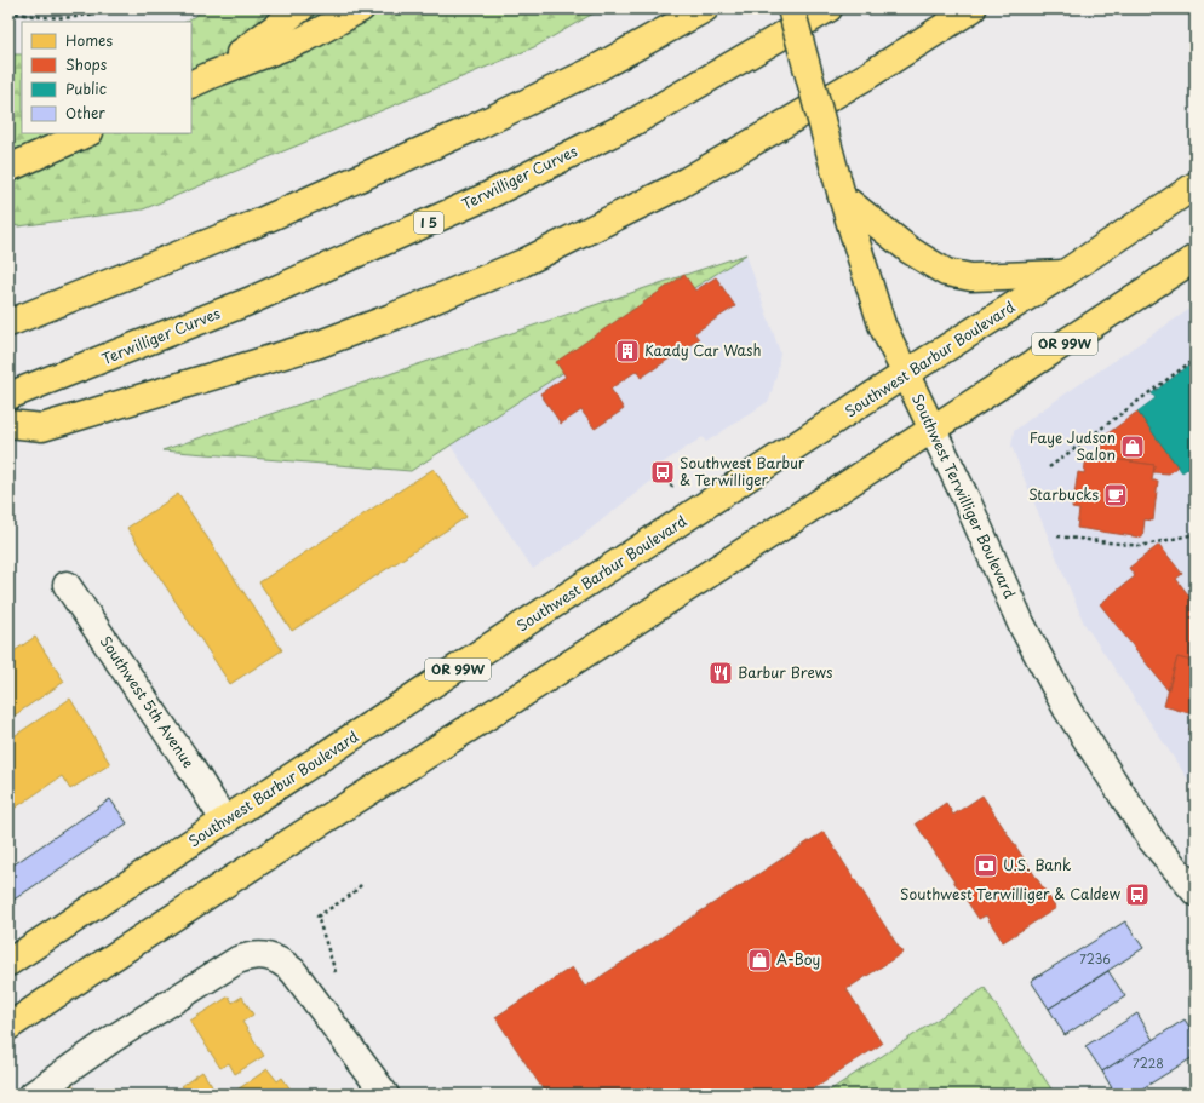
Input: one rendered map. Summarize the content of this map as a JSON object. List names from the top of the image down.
{
  "streets": {
    "main road": [
      "Terwilliger Curves",
      "I 5",
      "OR 99W",
      "Southwest Barbur Boulevard",
      "Southwest Terwilliger Boulevard"
    ],
    "street": ["Southwest 5th Avenue"]
  },
  "crossings": [
    ["OR 99W", "Southwest Terwilliger Boulevard"],
    ["Southwest Barbur Boulevard", "Southwest Terwilliger Boulevard"],
    ["Southwest Barbur Boulevard", "Southwest 5th Avenue"]
  ],
  "places": {
    "building": ["Kaady Car Wash"],
    "shop": ["Faye Judson Salon", "A-Boy"],
    "bus stop": ["Southwest Barbur & Terwilliger", "Southwest Terwilliger & Caldew"],
    "cafe": ["Starbucks"],
    "restaurant": ["Barbur Brews"],
    "bank": ["U.S. Bank"]
  },
  "house_numbers": ["7236", "7228"],
  "legend": [
    "Homes",
    "Shops",
    "Public",
    "Other"
  ]
}
